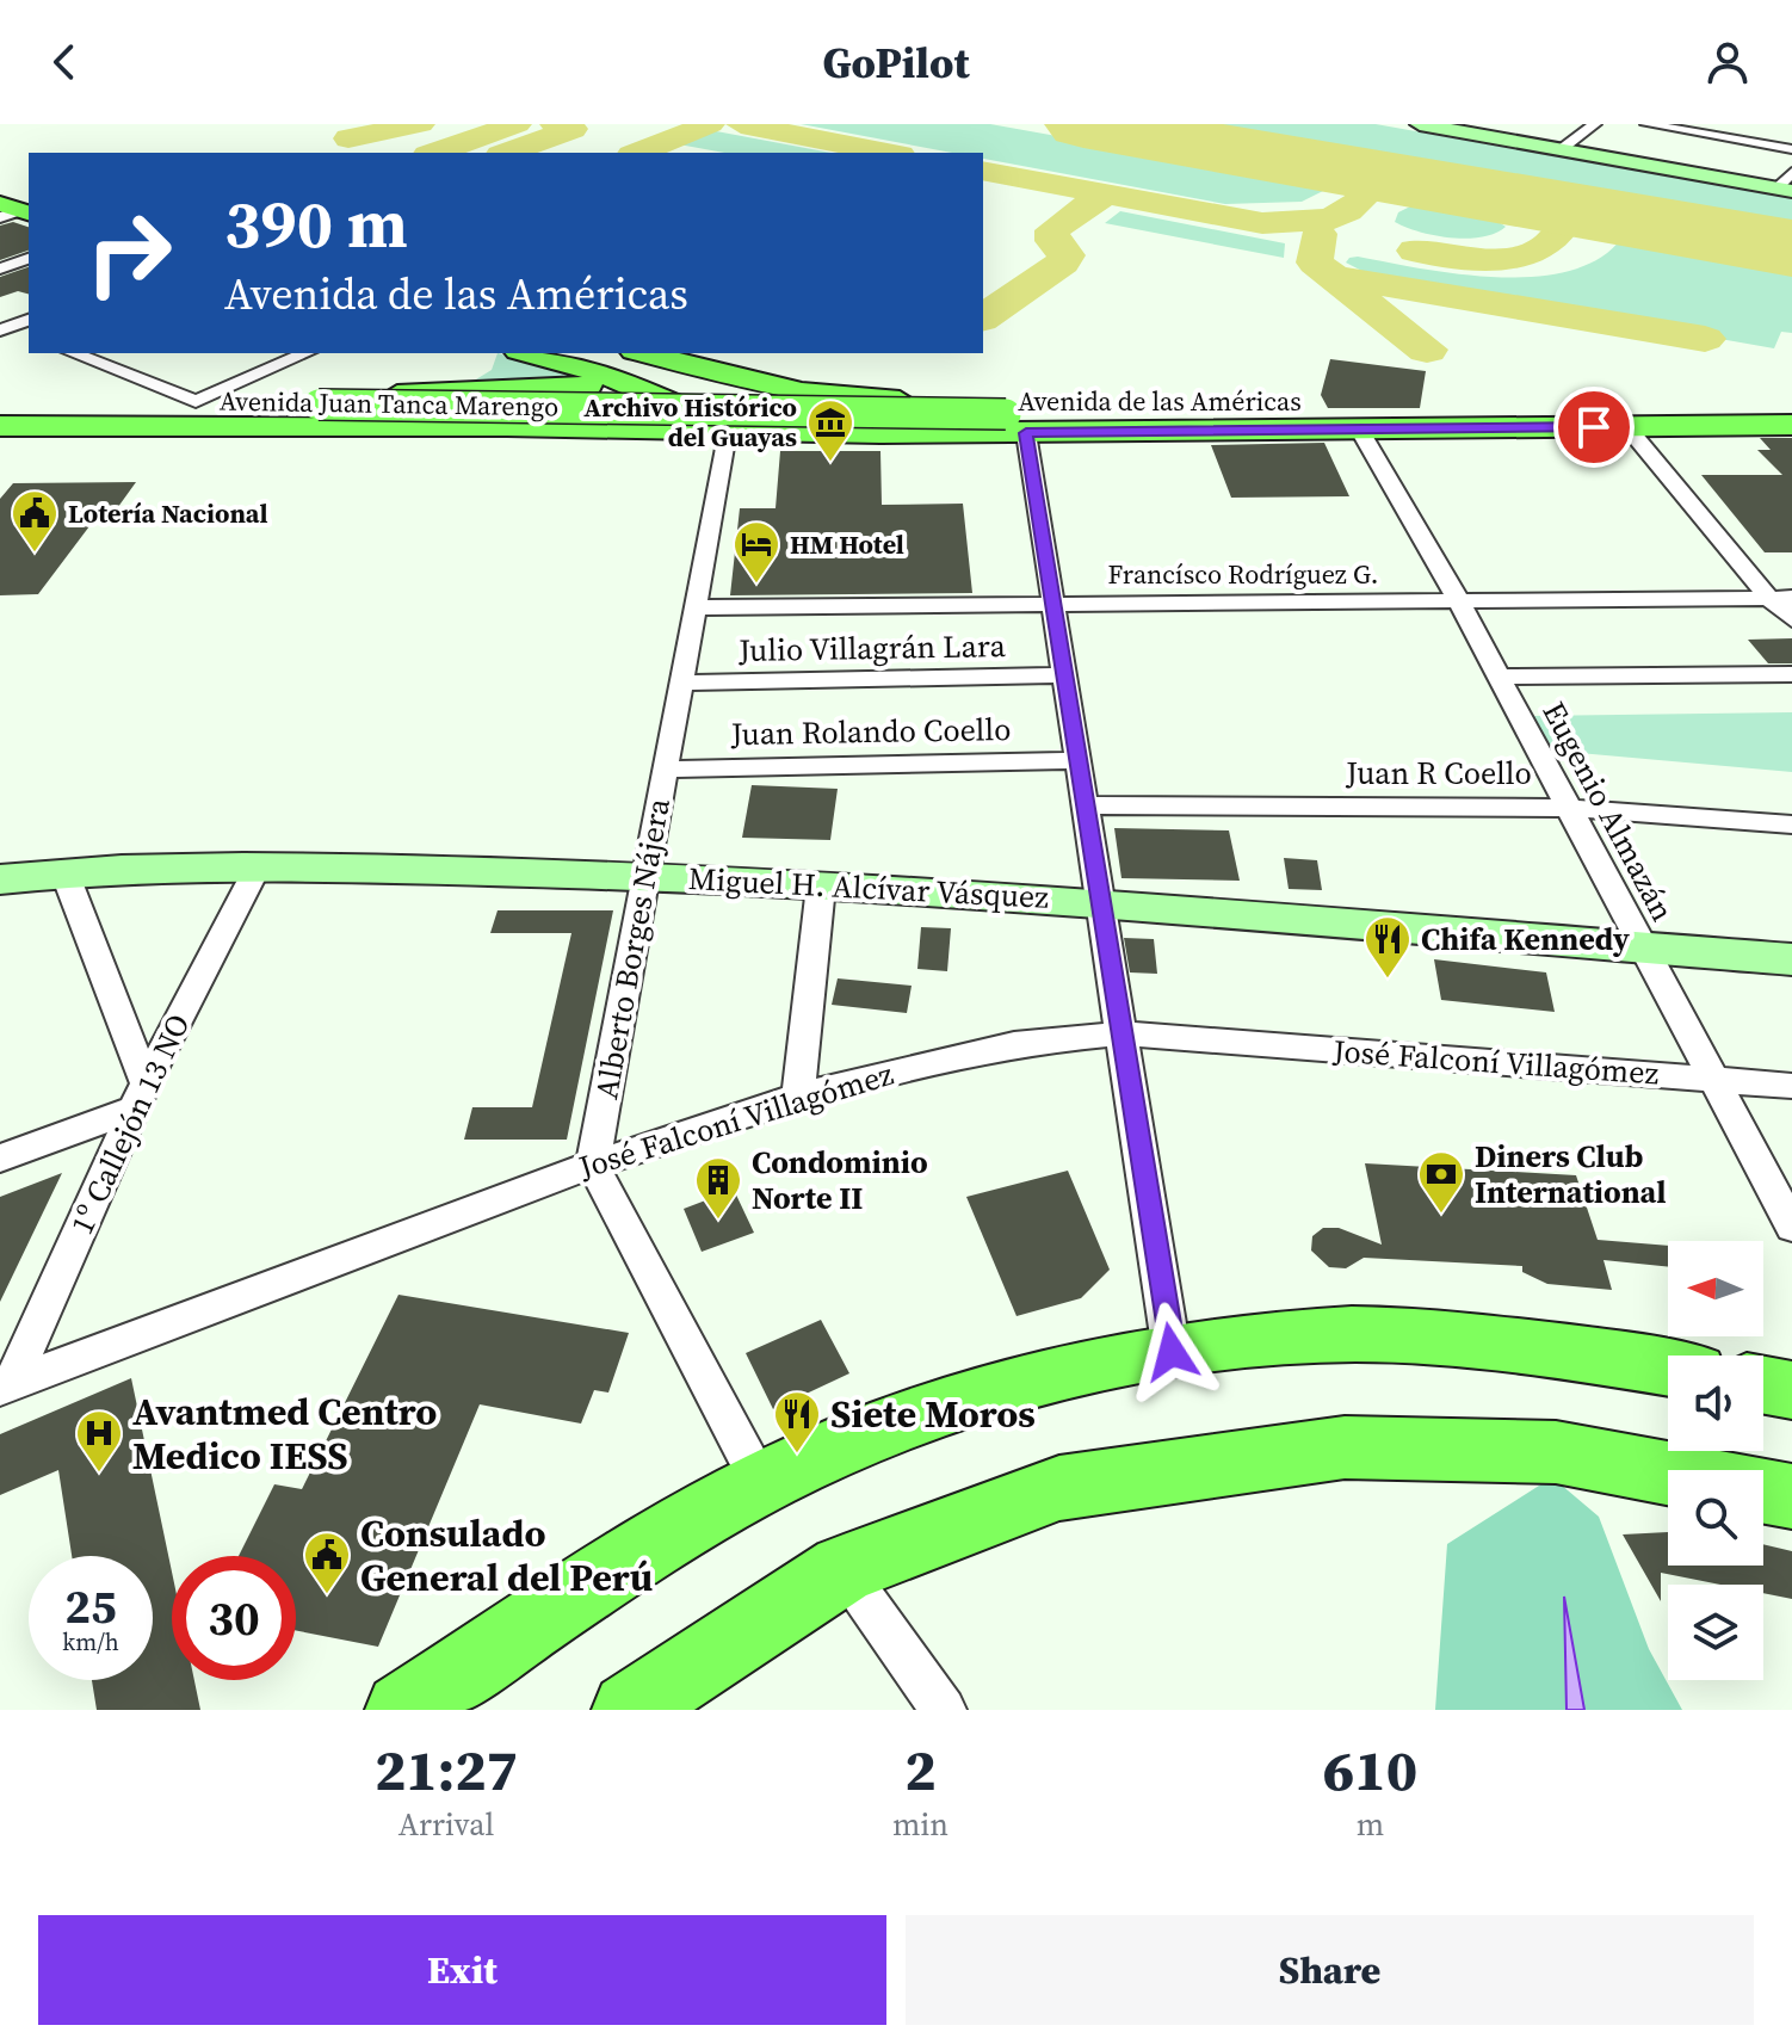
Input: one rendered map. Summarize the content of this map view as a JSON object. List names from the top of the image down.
{
  "streets": {
    "main road": ["Avenida de las Américas", "Avenida Juan Tanca Marengo"],
    "street": [
      "Francísco Rodríguez G.",
      "Julio Villagrán Lara",
      "Juan Rolando Coello",
      "Juan R Coello",
      "Eugenio Almazán",
      "Miguel H. Alcívar Vásquez",
      "Alberto Borges Nájera",
      "José Falconí Villagómez",
      "1º Callejón 13 NO"
    ]
  },
  "crossings": [
    ["Avenida de las Américas", "Avenida Juan Tanca Marengo"],
    ["Avenida de las Américas", "Eugenio Almazán"],
    ["Avenida de las Américas", "Alberto Borges Nájera"],
    ["Avenida Juan Tanca Marengo", "Alberto Borges Nájera"],
    ["Francísco Rodríguez G.", "Eugenio Almazán"],
    ["Francísco Rodríguez G.", "Alberto Borges Nájera"],
    ["Julio Villagrán Lara", "Alberto Borges Nájera"],
    ["Juan Rolando Coello", "Alberto Borges Nájera"],
    ["Juan R Coello", "Eugenio Almazán"],
    ["Eugenio Almazán", "Miguel H. Alcívar Vásquez"],
    ["Eugenio Almazán", "José Falconí Villagómez"],
    ["Miguel H. Alcívar Vásquez", "Alberto Borges Nájera"],
    ["Miguel H. Alcívar Vásquez", "1º Callejón 13 NO"],
    ["Alberto Borges Nájera", "José Falconí Villagómez"],
    ["José Falconí Villagómez", "1º Callejón 13 NO"]
  ],
  "places": {
    "museum": ["Archivo Histórico del Guayas"],
    "public building": ["Lotería Nacional", "Consulado General del Perú"],
    "hotel": ["HM Hotel"],
    "restaurant": ["Chifa Kennedy", "Siete Moros"],
    "bank": ["Diners Club International"],
    "building": ["Condominio Norte II"],
    "hospital": ["Avantmed Centro Medico IESS"]
  },
  "north": "left",
  "page": {
    "header": "GoPilot",
    "turn": ["390 m", "Avenida de las Américas"],
    "speed": "25 km/h",
    "limit": "30",
    "eta": [
      "21:27",
      "Arrival",
      "2",
      "min",
      "610",
      "m"
    ],
    "buttons": ["Exit", "Share"]
  }
}
